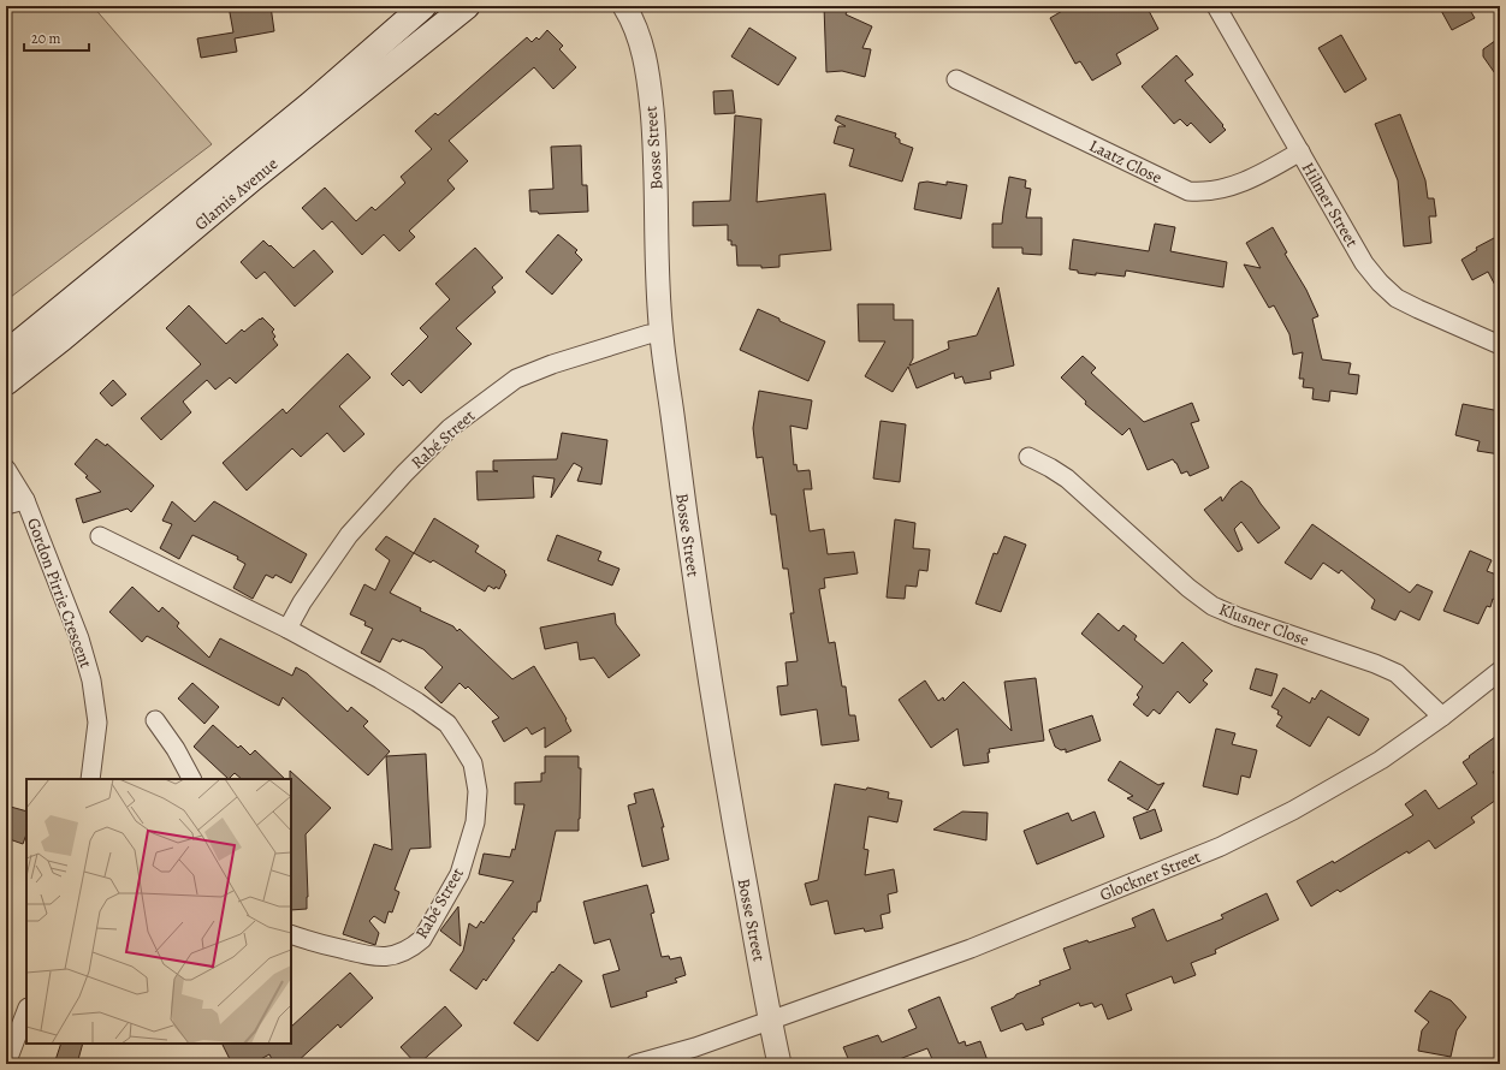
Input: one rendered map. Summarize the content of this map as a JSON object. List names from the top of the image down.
{
  "streets": {
    "main road": ["Glamis Avenue"],
    "street": [
      "Bosse Street",
      "Laatz Close",
      "Hilmer Street",
      "Rabé Street",
      "Gordon Pirrie Crescent",
      "Klusner Close",
      "Glockner Street"
    ]
  },
  "crossings": [
    ["Bosse Street", "Rabé Street"],
    ["Bosse Street", "Glockner Street"],
    ["Laatz Close", "Hilmer Street"],
    ["Klusner Close", "Glockner Street"]
  ],
  "scale_bar": "20 m"
}
